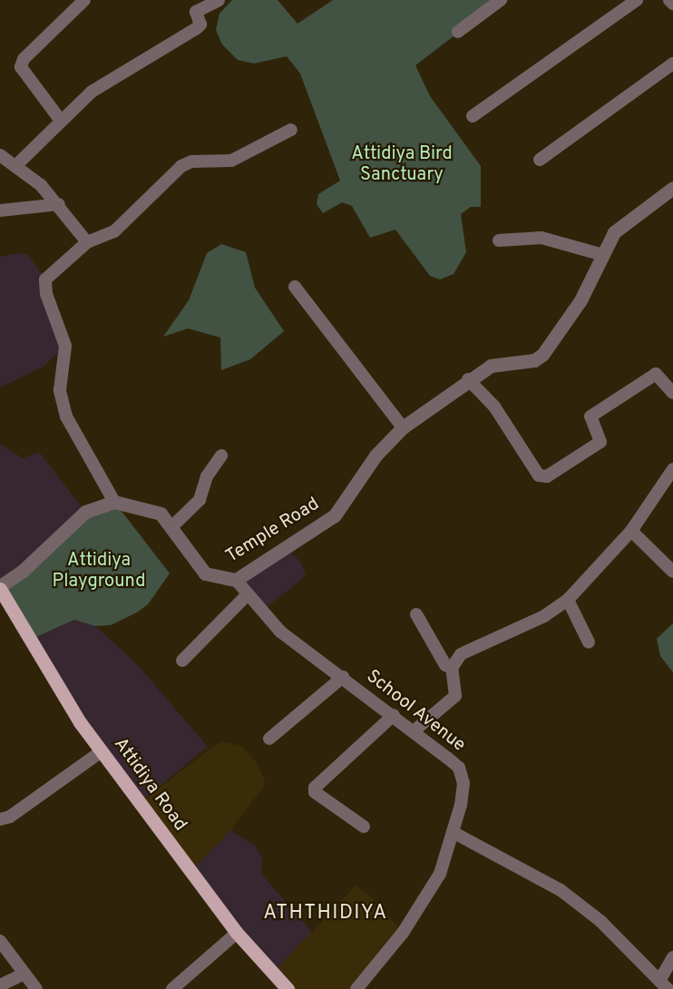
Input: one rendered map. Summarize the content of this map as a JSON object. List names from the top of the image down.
{
  "streets": {
    "main road": ["Attidiya Road"],
    "street": ["Temple Road", "School Avenue"]
  },
  "crossings": [
    ["Temple Road", "School Avenue"]
  ],
  "districts": ["ATHTHIDIYA"],
  "parks": ["Attidiya Bird Sanctuary", "Attidiya Playground"]
}
